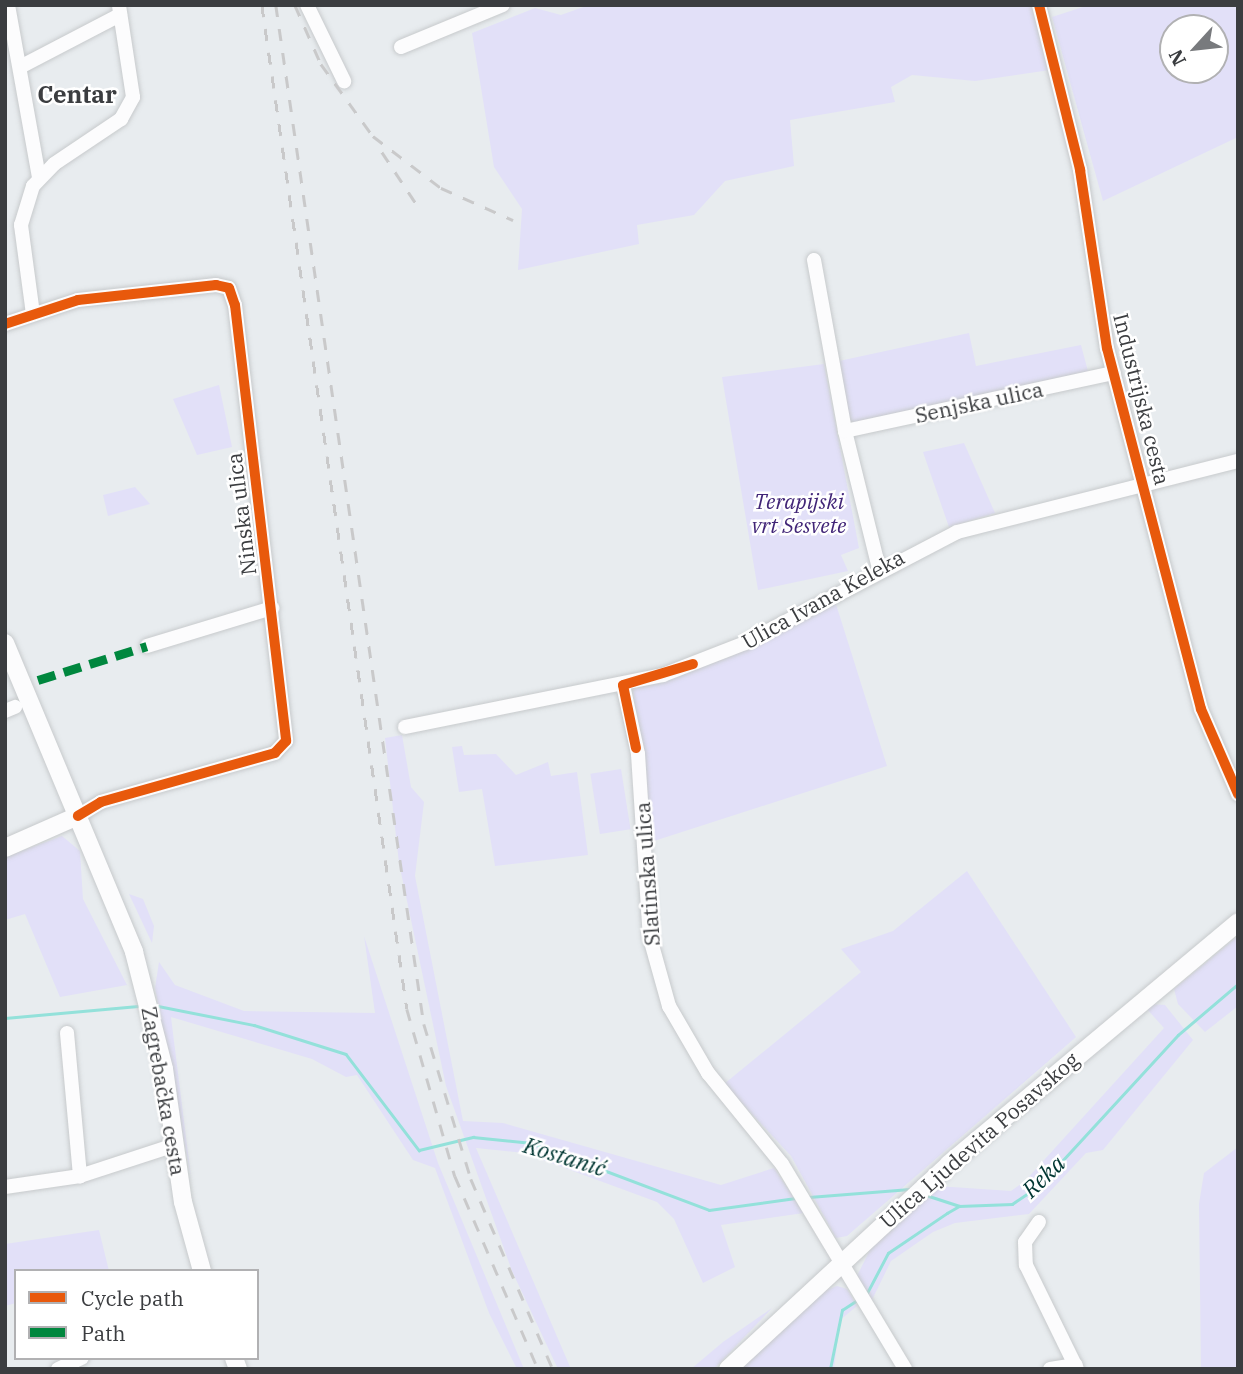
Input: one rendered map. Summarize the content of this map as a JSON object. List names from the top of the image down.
{
  "streets": {
    "main road": ["Zagrebačka cesta", "Ulica Ljudevita Posavskog"],
    "street": [
      "Industrijska cesta",
      "Senjska ulica",
      "Ninska ulica",
      "Ulica Ivana Keleka",
      "Slatinska ulica"
    ]
  },
  "crossings": [
    ["Industrijska cesta", "Senjska ulica"],
    ["Industrijska cesta", "Ulica Ivana Keleka"],
    ["Ninska ulica", "Zagrebačka cesta"],
    ["Ulica Ivana Keleka", "Slatinska ulica"],
    ["Slatinska ulica", "Ulica Ljudevita Posavskog"]
  ],
  "districts": ["Centar"],
  "water": ["Kostanić", "Reka"],
  "parks": ["Terapijski vrt Sesvete"],
  "legend": ["Cycle path", "Path"],
  "north": "bottom left"
}
